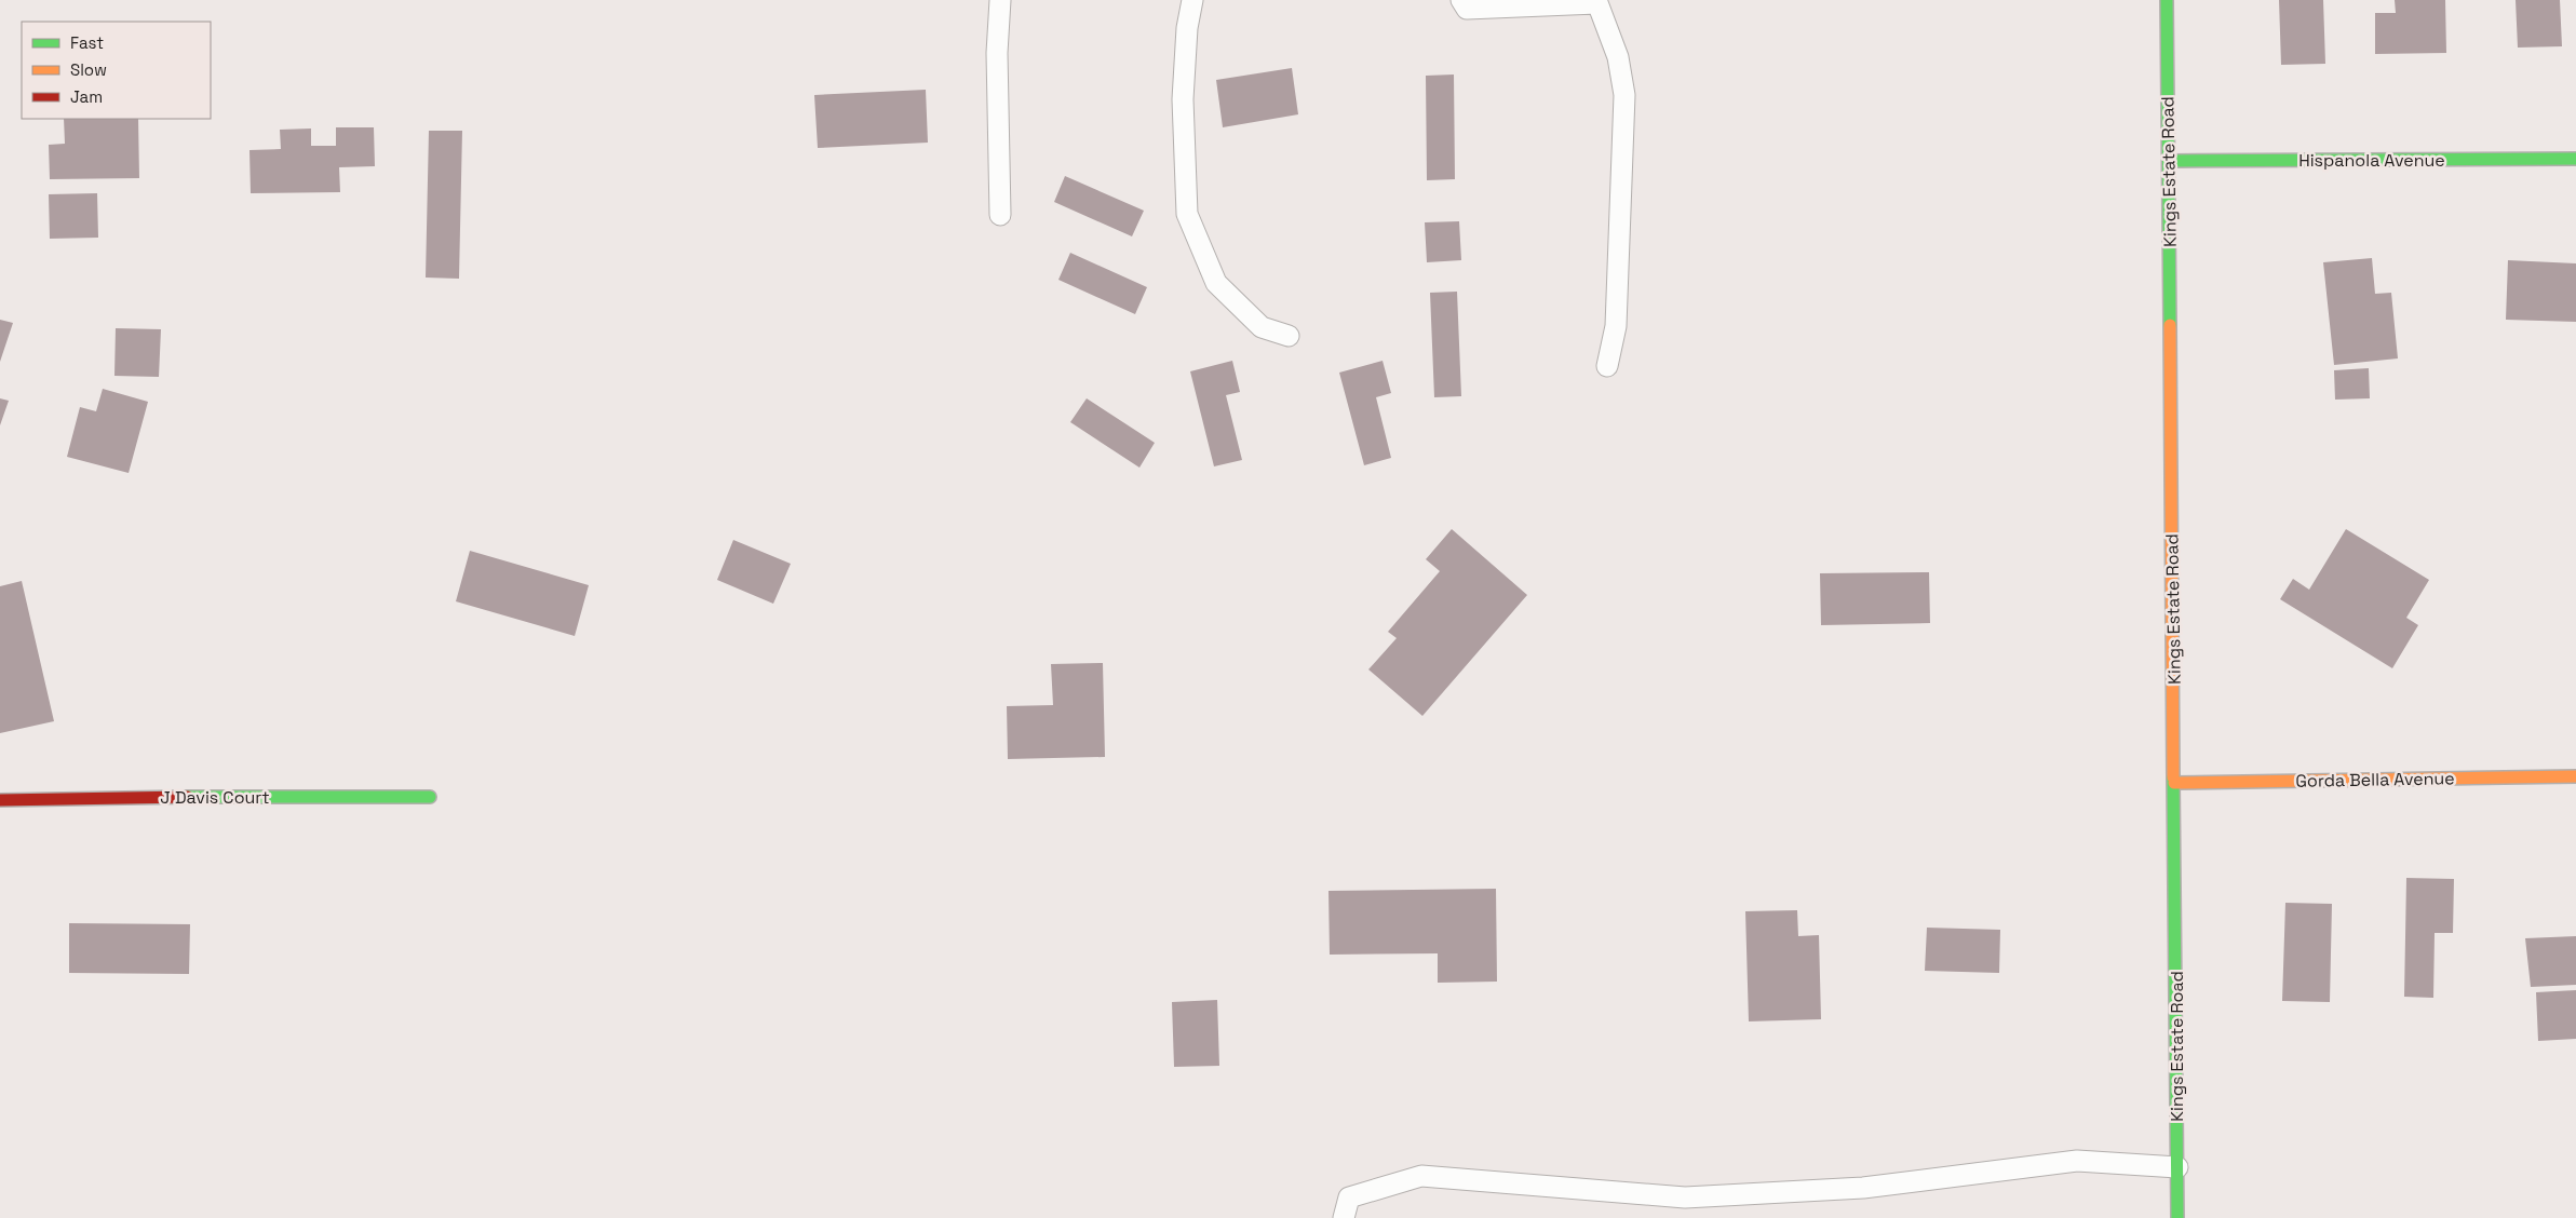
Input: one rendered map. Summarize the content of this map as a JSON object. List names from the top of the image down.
{
  "streets": {
    "street": [
      "Hispanola Avenue",
      "Kings Estate Road",
      "Gorda Bella Avenue",
      "J Davis Court"
    ]
  },
  "crossings": [
    ["Hispanola Avenue", "Kings Estate Road"],
    ["Kings Estate Road", "Gorda Bella Avenue"]
  ],
  "legend": ["Fast", "Slow", "Jam"]
}
